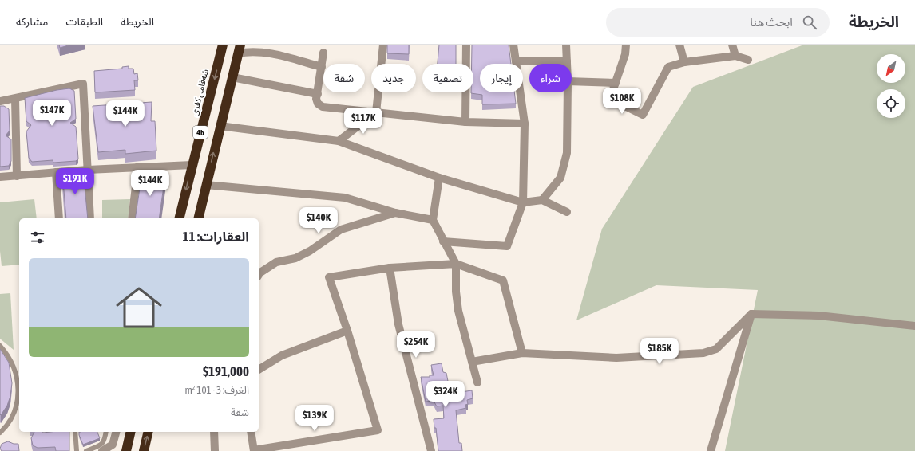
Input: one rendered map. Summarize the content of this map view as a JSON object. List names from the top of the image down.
{
  "streets": {
    "highway": ["شەقامی کفری", "4b"]
  },
  "north": "bottom left",
  "page": {
    "header": "الخريطة",
    "search": "ابحث هنا",
    "nav": ["الخريطة", "الطبقات", "مشاركة"],
    "chip": [
      "شراء",
      "إيجار",
      "تصفية",
      "جديد",
      "شقة"
    ],
    "price": [
      "$108K",
      "$147K",
      "$144K",
      "$117K",
      "$191K",
      "$144K",
      "$140K",
      "$254K",
      "$185K",
      "$324K",
      "$139K"
    ],
    "heading": "العقارات: 11",
    "list": [
      {
        "name": "$191,000",
        "note": "الغرف: 3 · 101 m² · شقة"
      }
    ]
  }
}
